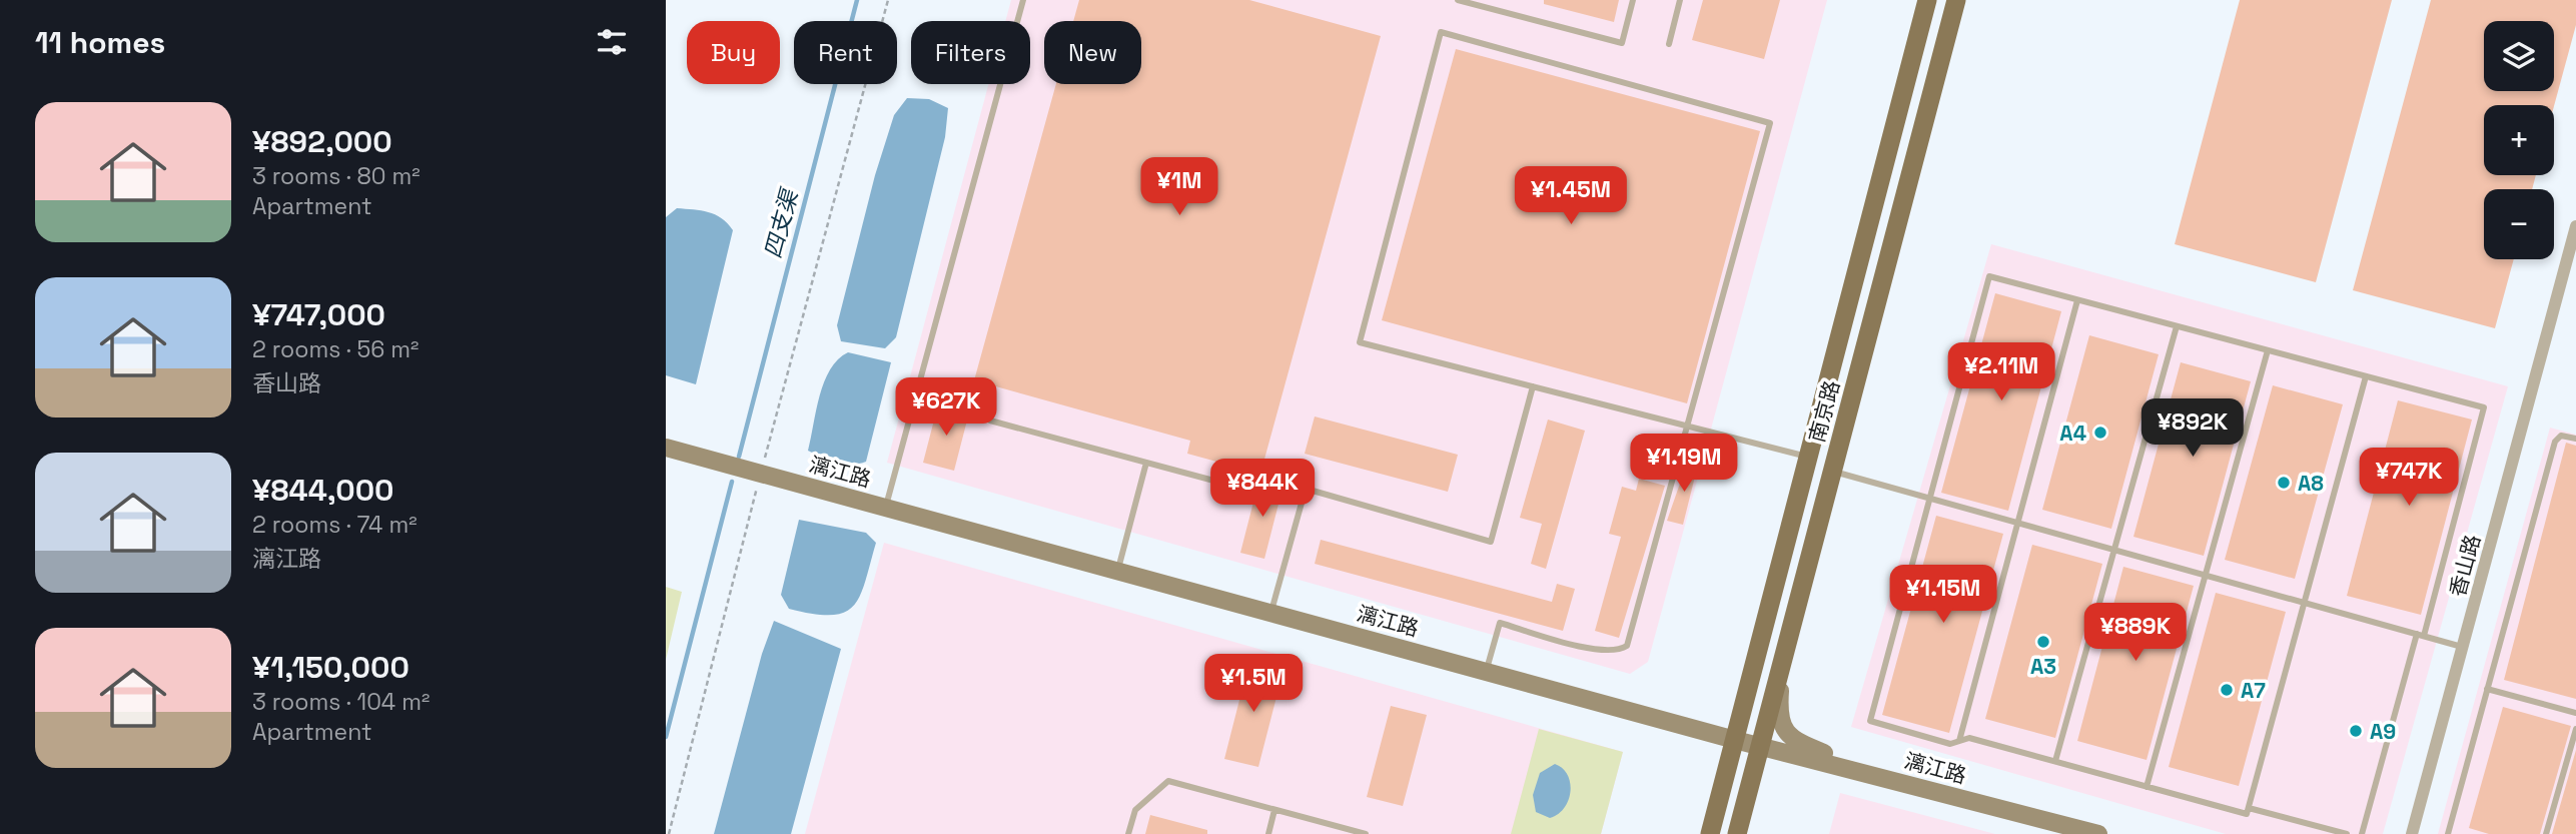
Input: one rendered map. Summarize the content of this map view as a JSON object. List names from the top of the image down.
{
  "streets": {
    "main road": ["南京路"],
    "street": ["漓江路", "香山路"]
  },
  "crossings": [
    ["南京路", "漓江路"]
  ],
  "water": ["四支渠"],
  "places": [
    "A4",
    "A8",
    "A3",
    "A7",
    "A9"
  ],
  "page": {
    "heading": "11 homes",
    "map_buttons": ["+", "−"],
    "chip": [
      "Buy",
      "Rent",
      "Filters",
      "New"
    ],
    "list": [
      {
        "name": "¥892,000",
        "note": "3 rooms · 80 m² · Apartment"
      },
      {
        "name": "¥747,000",
        "note": "2 rooms · 56 m² · 香山路"
      },
      {
        "name": "¥844,000",
        "note": "2 rooms · 74 m² · 漓江路"
      },
      {
        "name": "¥1,150,000",
        "note": "3 rooms · 104 m² · Apartment"
      }
    ],
    "price": [
      "¥1M",
      "¥1.45M",
      "¥2.11M",
      "¥627K",
      "¥892K",
      "¥1.19M",
      "¥747K",
      "¥844K",
      "¥1.15M",
      "¥889K",
      "¥1.5M"
    ]
  }
}
